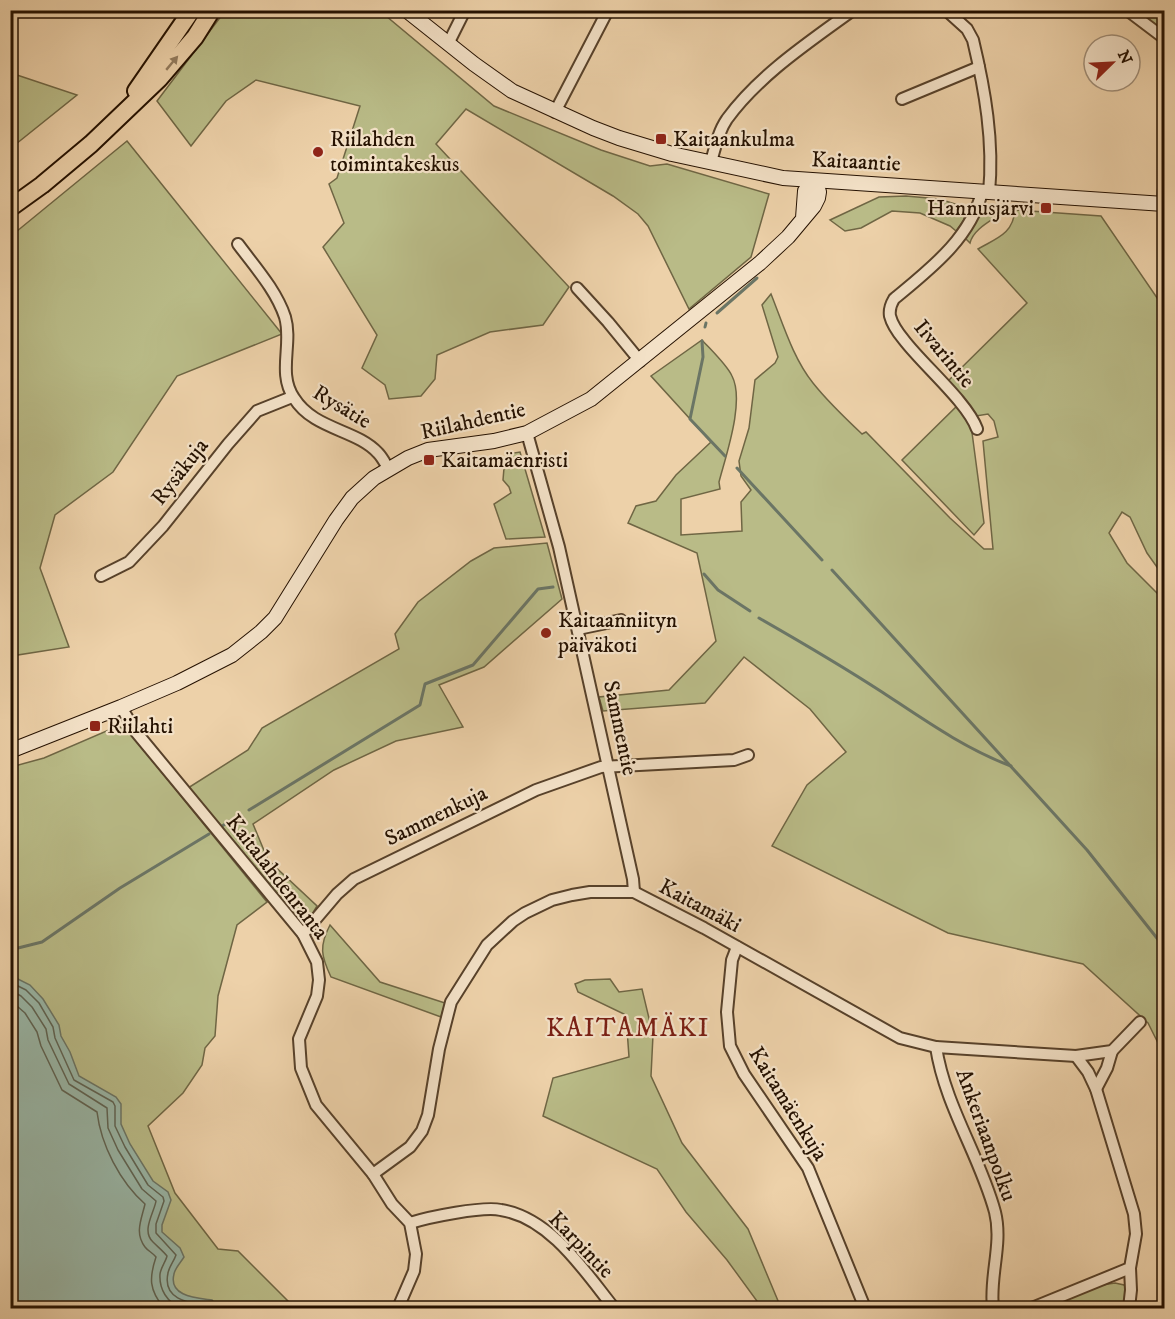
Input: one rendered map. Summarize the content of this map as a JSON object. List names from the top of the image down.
{
  "streets": {
    "street": [
      "Kaitaantie",
      "Iivarintie",
      "Rysätie",
      "Riilahdentie",
      "Rysäkuja",
      "Sammentie",
      "Sammenkuja",
      "Kaitalahdenranta",
      "Kaitamäki",
      "Kaitamäenkuja",
      "Ankeriaanpolku",
      "Karpintie"
    ]
  },
  "crossings": [
    ["Kaitaantie", "Iivarintie"],
    ["Kaitaantie", "Riilahdentie"],
    ["Rysätie", "Riilahdentie"],
    ["Rysätie", "Rysäkuja"],
    ["Riilahdentie", "Sammentie"],
    ["Riilahdentie", "Kaitalahdenranta"],
    ["Sammentie", "Sammenkuja"],
    ["Sammentie", "Kaitamäki"],
    ["Sammenkuja", "Kaitalahdenranta"],
    ["Kaitalahdenranta", "Kaitamäki"],
    ["Kaitalahdenranta", "Karpintie"],
    ["Kaitamäki", "Kaitamäenkuja"],
    ["Kaitamäki", "Ankeriaanpolku"]
  ],
  "districts": ["KAITAMÄKI"],
  "places": {
    "transit": [
      "Kaitaankulma",
      "Hannusjärvi",
      "Kaitamäenristi",
      "Riilahti"
    ],
    "other": ["Riilahden toimintakeskus", "Kaitaanniityn päiväkoti"]
  },
  "north": "top right"
}
